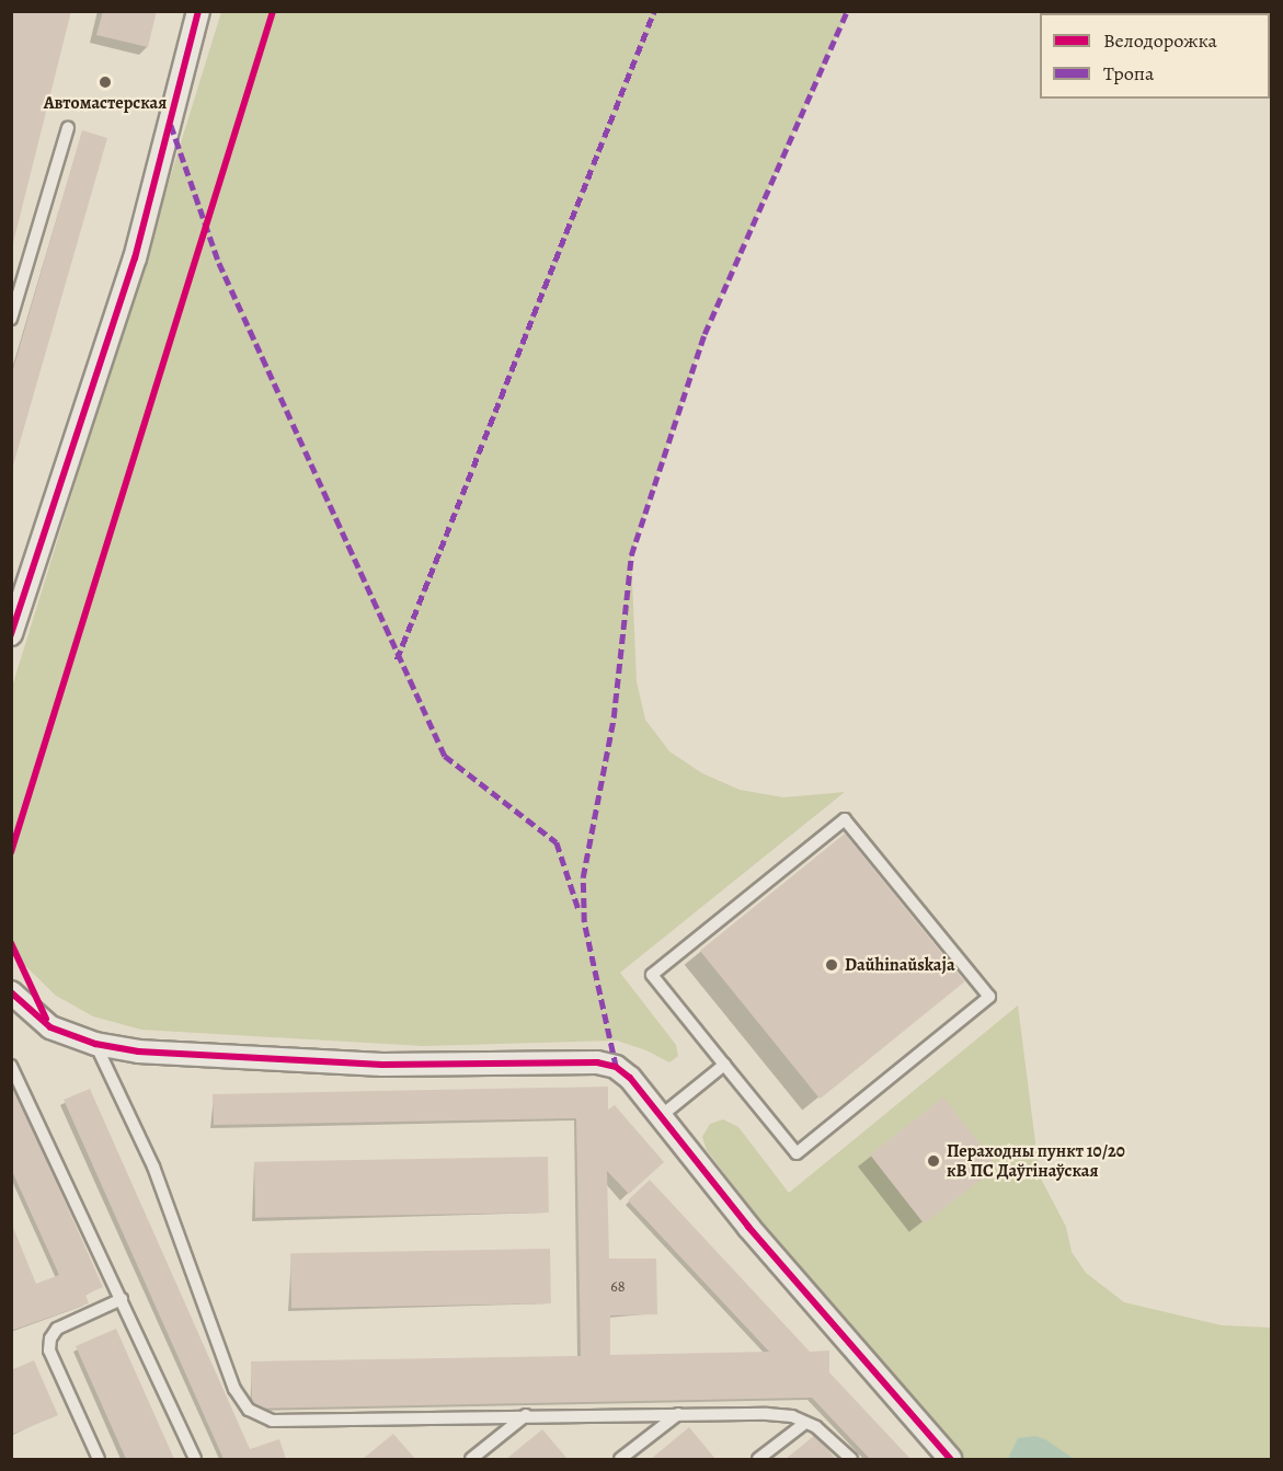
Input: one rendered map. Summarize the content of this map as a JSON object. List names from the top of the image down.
{
  "places": ["Автомастерская", "Daŭhinaŭskaja", "Пераходны пункт 10/20 кВ ПС Даўгінаўская"],
  "house_numbers": ["68"],
  "legend": ["Велодорожка", "Тропа"]
}
